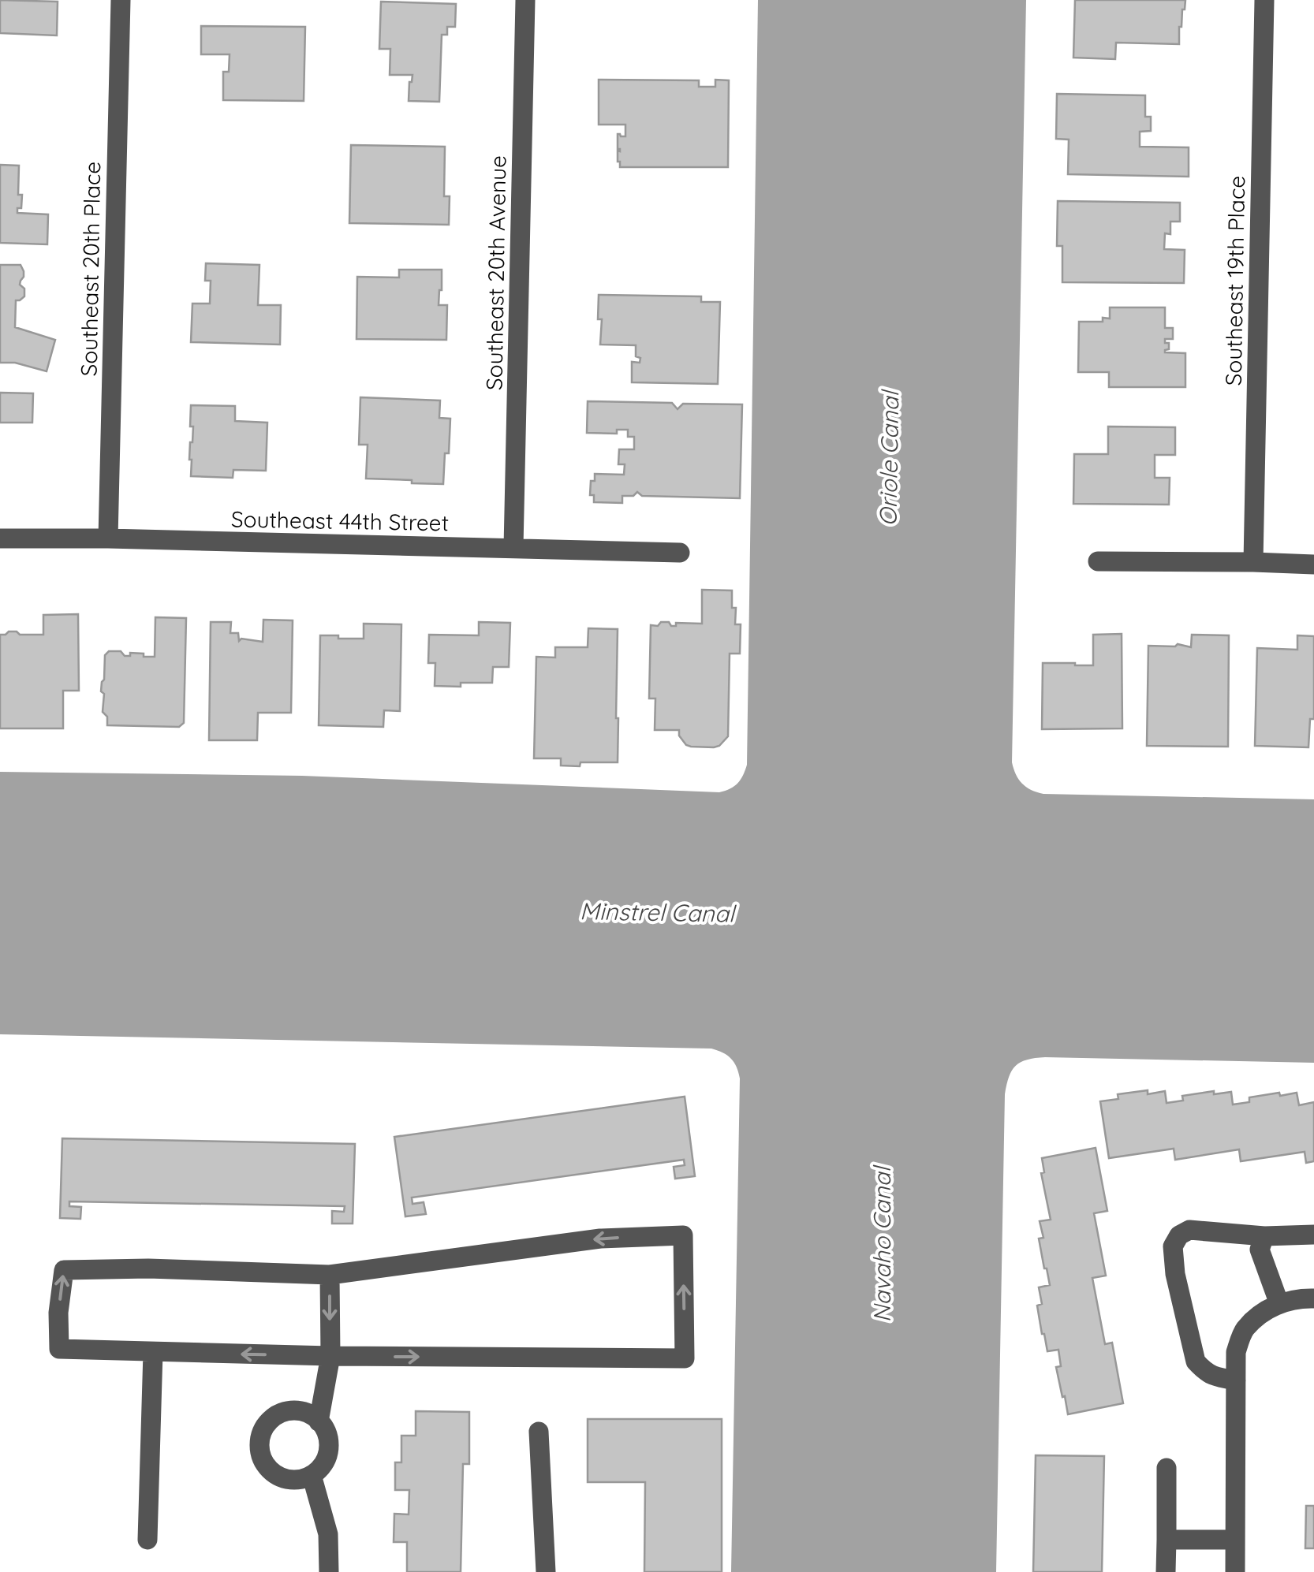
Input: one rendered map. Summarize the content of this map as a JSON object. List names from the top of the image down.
{
  "streets": {
    "street": [
      "Southeast 20th Place",
      "Southeast 20th Avenue",
      "Southeast 19th Place",
      "Southeast 44th Street"
    ]
  },
  "crossings": [
    ["Southeast 20th Place", "Southeast 44th Street"],
    ["Southeast 20th Avenue", "Southeast 44th Street"]
  ],
  "water": ["Oriole Canal", "Minstrel Canal", "Navaho Canal"]
}
